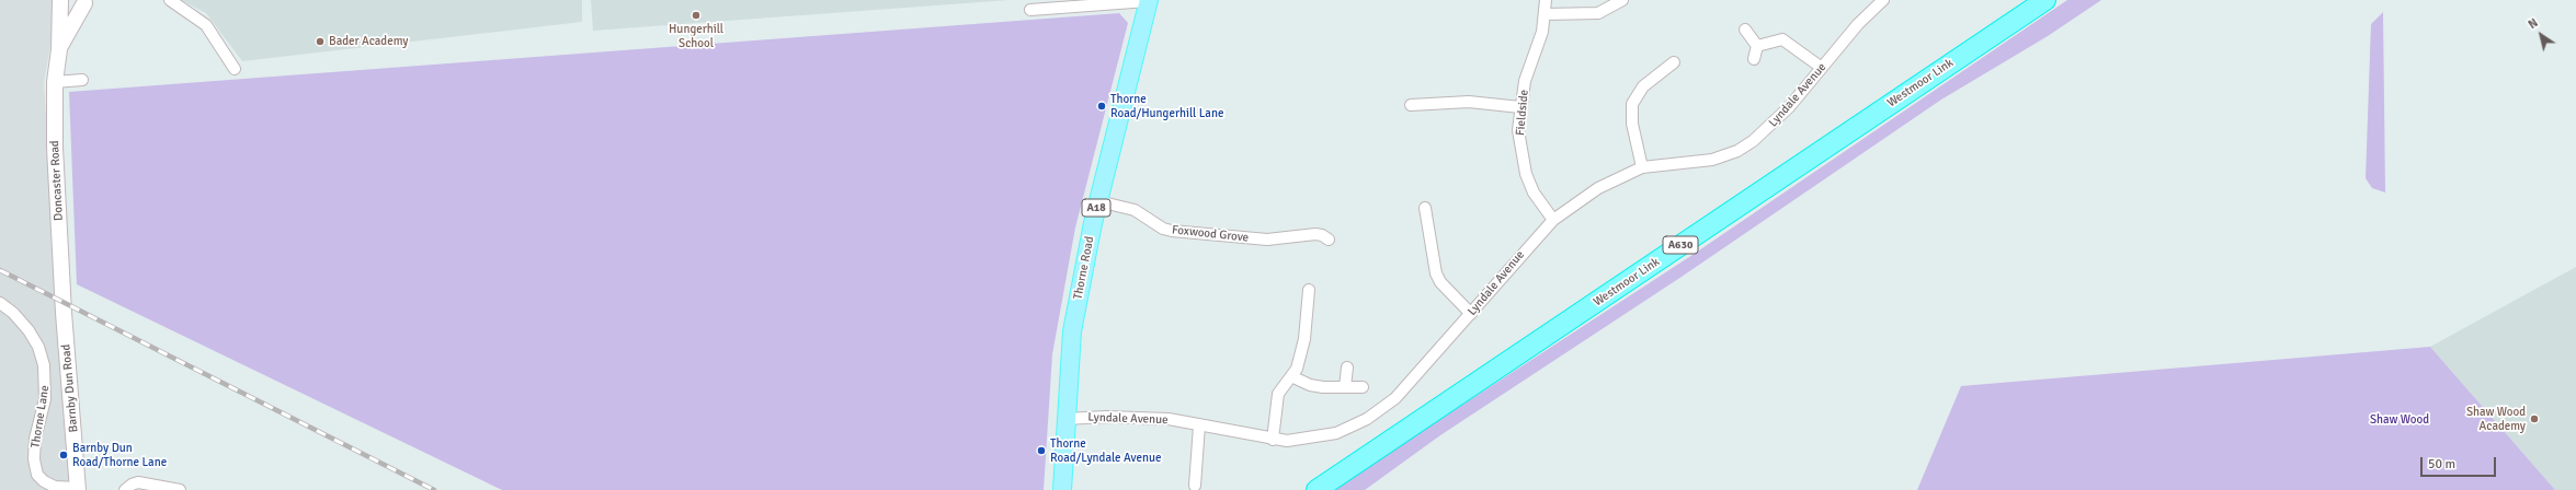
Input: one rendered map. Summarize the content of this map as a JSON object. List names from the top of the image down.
{
  "streets": {
    "highway": ["Westmoor Link", "A630"],
    "main road": ["A18", "Thorne Road"],
    "street": [
      "Lyndale Avenue",
      "Fieldside",
      "Doncaster Road",
      "Foxwood Grove",
      "Barnby Dun Road",
      "Thorne Lane"
    ]
  },
  "crossings": [
    ["Lyndale Avenue", "Fieldside"],
    ["Lyndale Avenue", "Thorne Road"],
    ["Doncaster Road", "Barnby Dun Road"],
    ["Foxwood Grove", "Thorne Road"],
    ["Barnby Dun Road", "Thorne Lane"]
  ],
  "parks": ["Shaw Wood"],
  "places": [
    "Hungerhill School",
    "Bader Academy",
    "Thorne Road/Hungerhill Lane",
    "Shaw Wood Academy",
    "Thorne Road/Lyndale Avenue",
    "Barnby Dun Road/Thorne Lane"
  ],
  "scale_bar": "50 m",
  "north": "top left"
}
